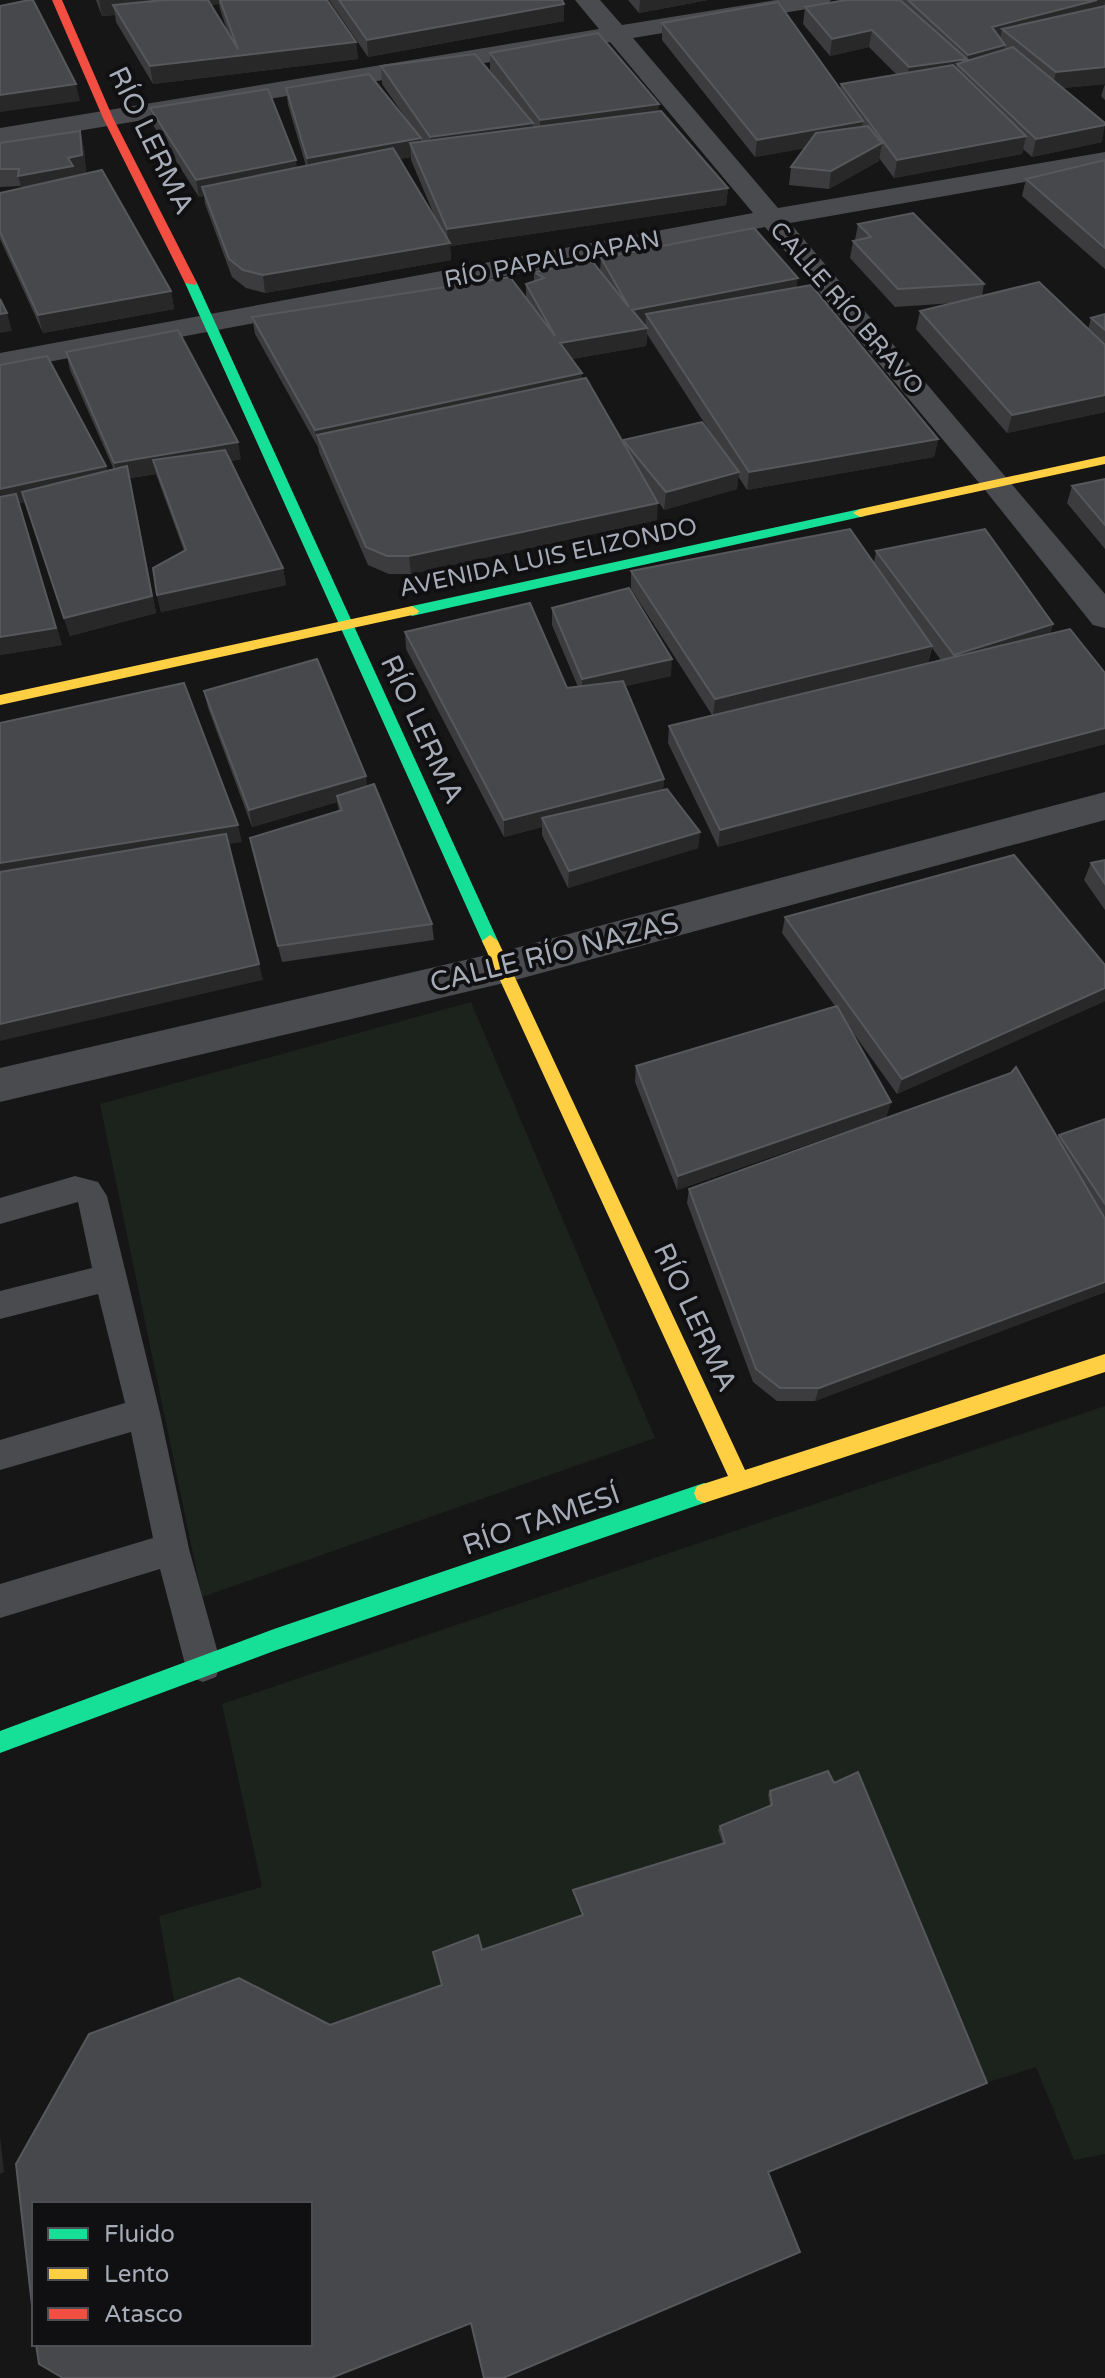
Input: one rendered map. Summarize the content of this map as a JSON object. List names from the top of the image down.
{
  "streets": {
    "street": [
      "RÍO LERMA",
      "RÍO PAPALOAPAN",
      "CALLE RÍO BRAVO",
      "AVENIDA LUIS ELIZONDO",
      "CALLE RÍO NAZAS",
      "RÍO TAMESÍ"
    ]
  },
  "crossings": [
    ["RÍO LERMA", "RÍO PAPALOAPAN"],
    ["RÍO LERMA", "AVENIDA LUIS ELIZONDO"],
    ["RÍO LERMA", "CALLE RÍO NAZAS"],
    ["RÍO LERMA", "RÍO TAMESÍ"],
    ["RÍO PAPALOAPAN", "CALLE RÍO BRAVO"],
    ["CALLE RÍO BRAVO", "AVENIDA LUIS ELIZONDO"]
  ],
  "legend": ["Fluido", "Lento", "Atasco"]
}
